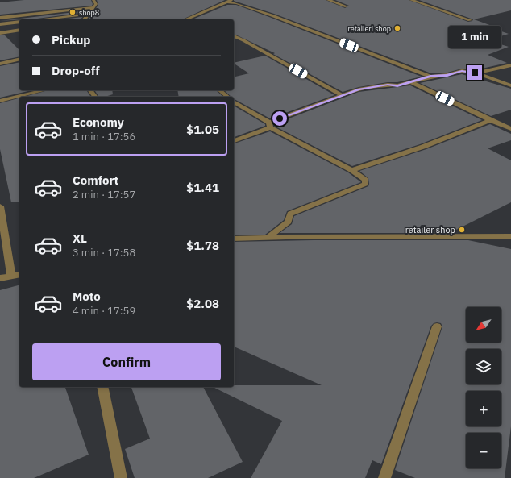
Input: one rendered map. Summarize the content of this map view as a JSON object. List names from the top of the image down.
{
  "places": ["shop8", "retailerl shop", "retailer shop"],
  "north": "bottom left",
  "page": {
    "banner": ["Pickup", "Drop-off"],
    "bubble": "1 min",
    "list": [
      {
        "name": "Economy",
        "note": "1 min · 17:56",
        "value": "$1.05"
      },
      {
        "name": "Comfort",
        "note": "2 min · 17:57",
        "value": "$1.41"
      },
      {
        "name": "XL",
        "note": "3 min · 17:58",
        "value": "$1.78"
      },
      {
        "name": "Moto",
        "note": "4 min · 17:59",
        "value": "$2.08"
      }
    ],
    "map_buttons": ["+", "−"],
    "buttons": "Confirm"
  }
}
